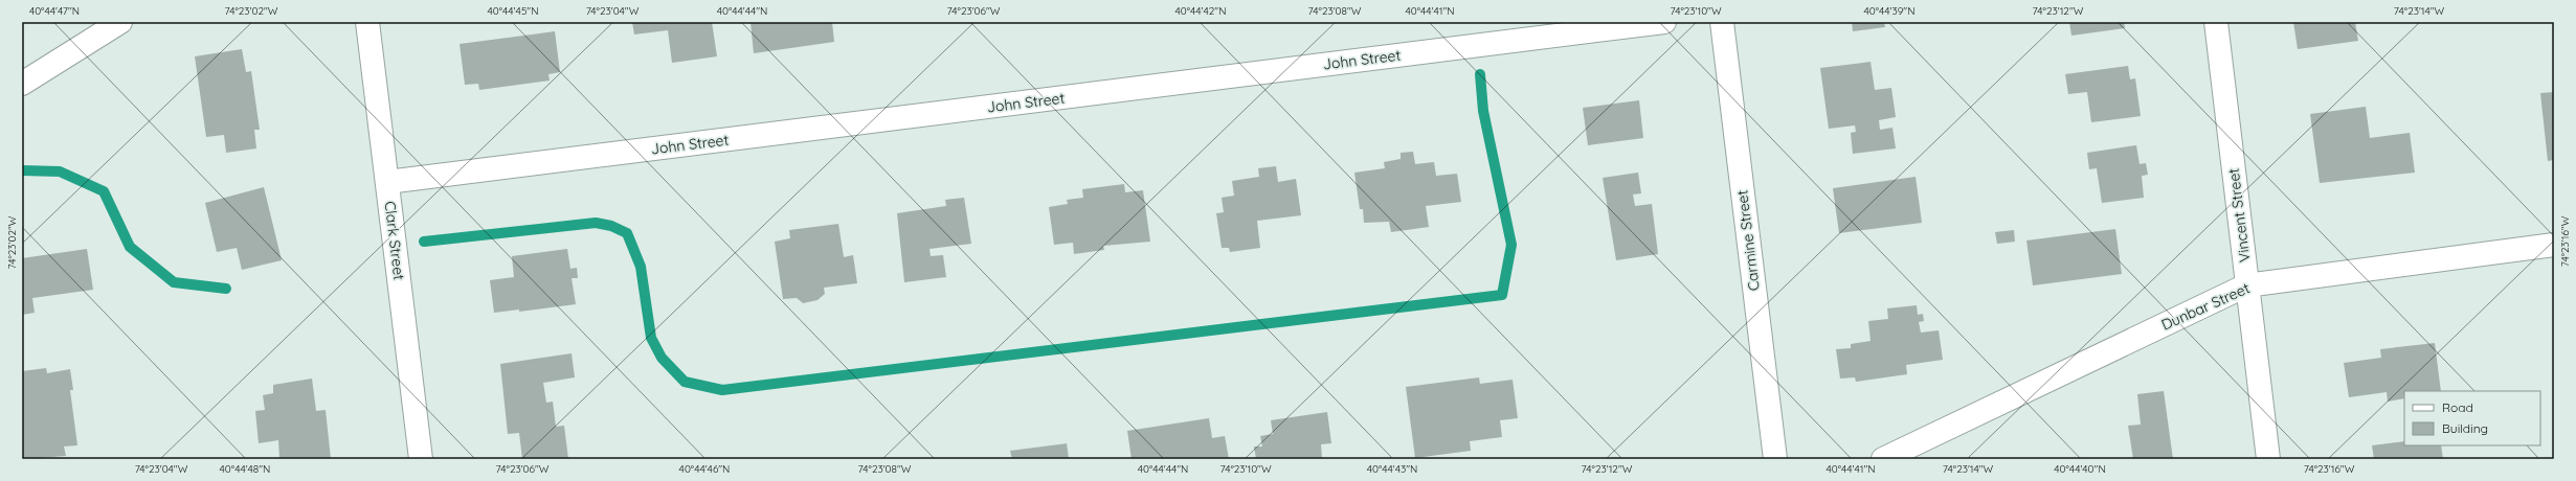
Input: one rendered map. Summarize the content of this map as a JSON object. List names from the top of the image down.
{
  "streets": {
    "street": [
      "John Street",
      "Vincent Street",
      "Clark Street",
      "Carmine Street",
      "Dunbar Street"
    ]
  },
  "crossings": [
    ["John Street", "Clark Street"],
    ["Vincent Street", "Dunbar Street"]
  ],
  "legend": ["Road", "Building"],
  "coordinates": [
    "40°44'47\"N",
    "74°23'02\"W",
    "40°44'45\"N",
    "74°23'04\"W",
    "40°44'44\"N",
    "74°23'06\"W",
    "40°44'42\"N",
    "74°23'08\"W",
    "40°44'41\"N",
    "74°23'10\"W",
    "40°44'39\"N",
    "74°23'12\"W",
    "74°23'14\"W",
    "74°23'16\"W",
    "40°44'48\"N",
    "40°44'46\"N",
    "40°44'43\"N",
    "40°44'40\"N"
  ]
}
